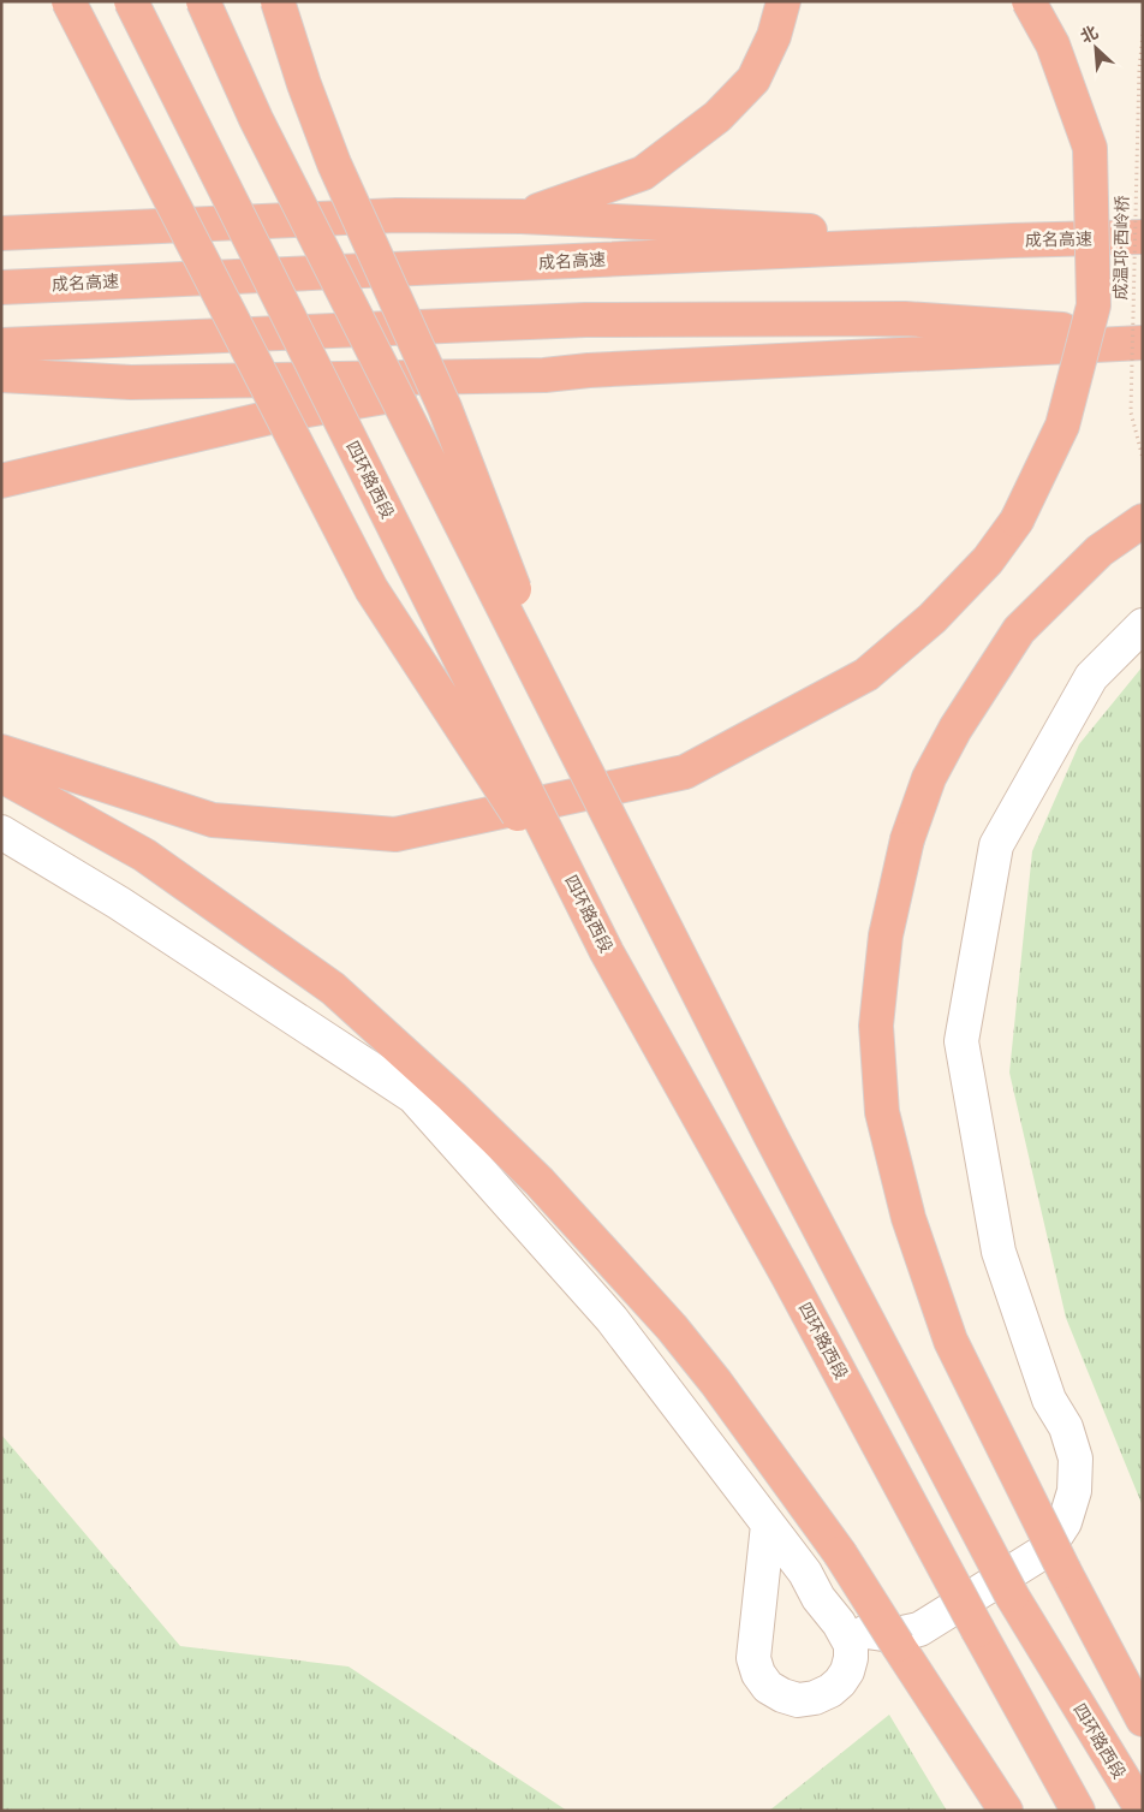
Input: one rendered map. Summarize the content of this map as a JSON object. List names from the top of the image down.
{
  "streets": {
    "highway": ["成名高速", "四环路西段"],
    "path": ["成温邛·西岭桥"]
  },
  "north": "top left"
}
